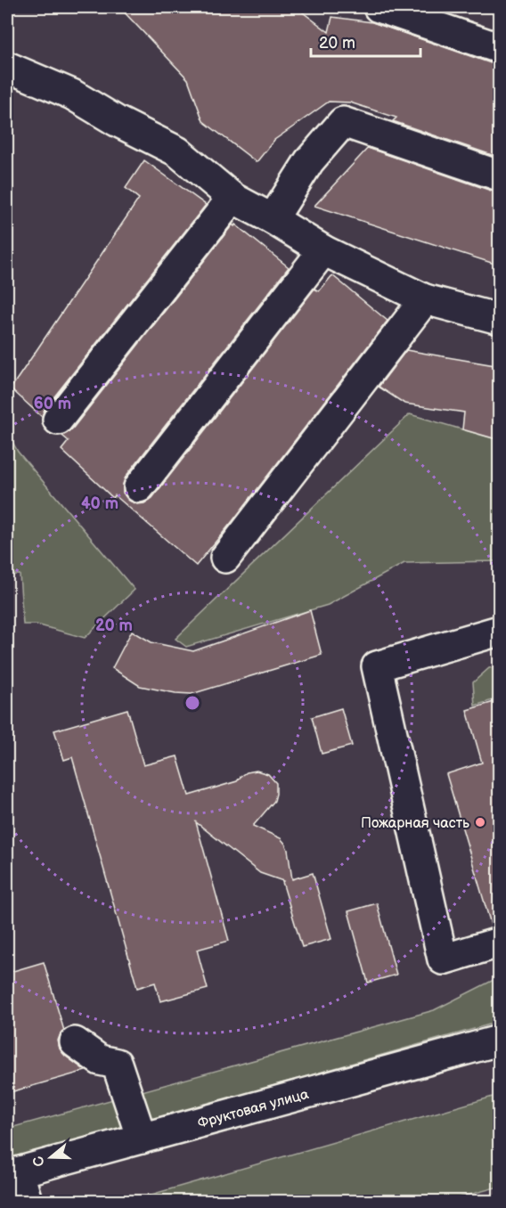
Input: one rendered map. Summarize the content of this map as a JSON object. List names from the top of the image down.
{
  "streets": {
    "street": ["Фруктовая улица"]
  },
  "places": ["Пожарная часть"],
  "scale_bar": "20 m",
  "north": "left",
  "rings": ["60 m", "40 m", "20 m"]
}
